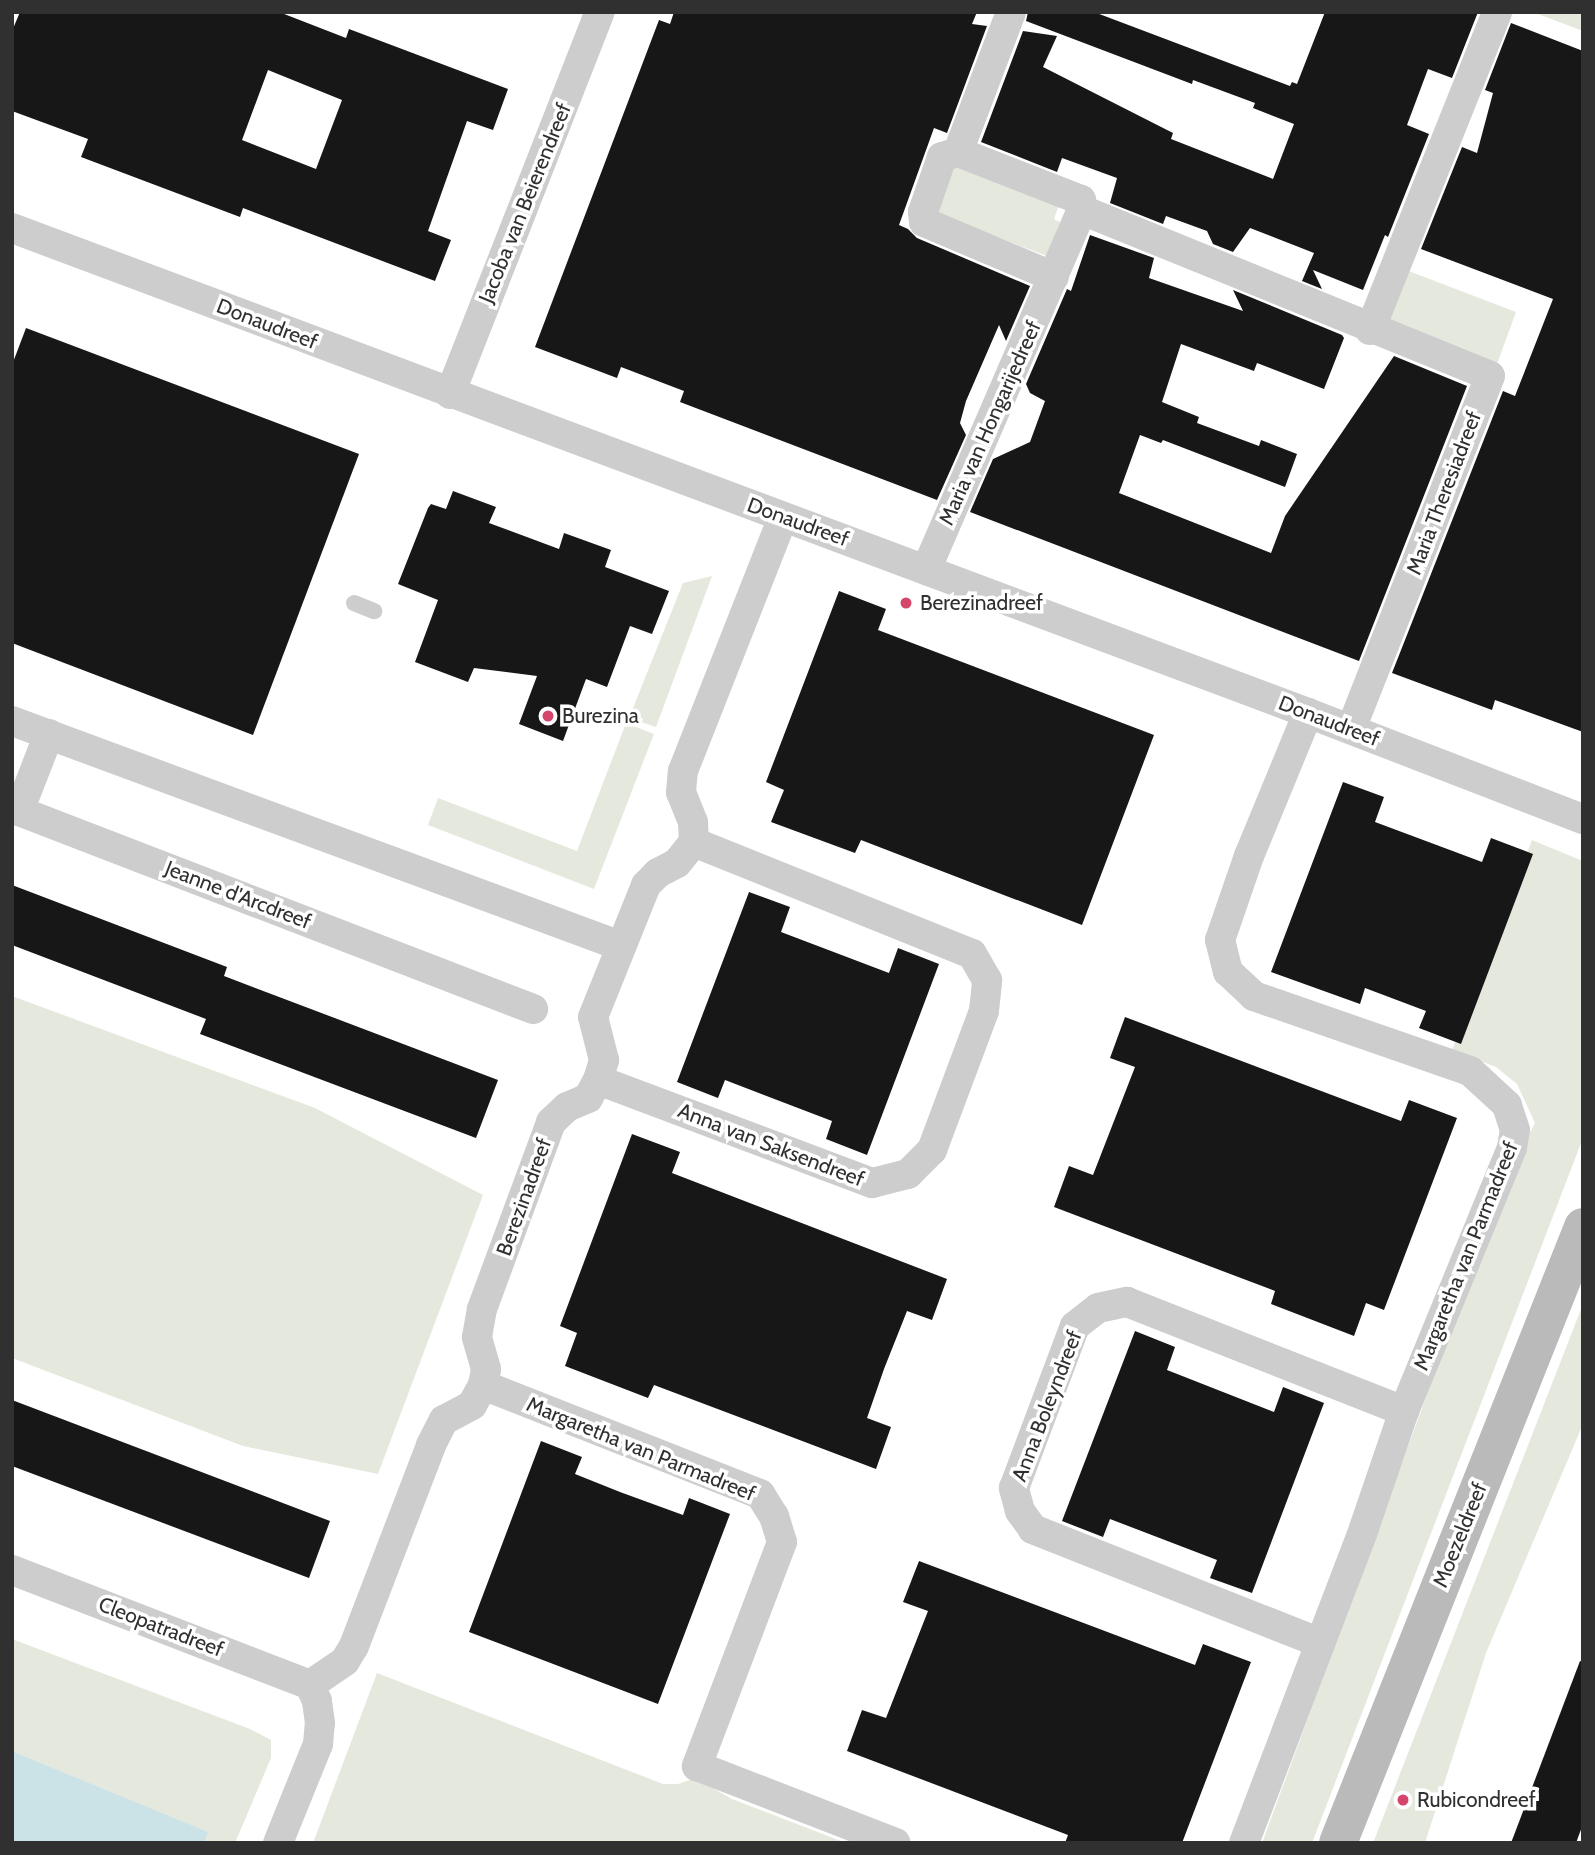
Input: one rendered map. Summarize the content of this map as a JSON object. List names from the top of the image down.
{
  "streets": {
    "street": [
      "Jacoba van Beierendreef",
      "Donaudreef",
      "Maria van Hongarijedreef",
      "Maria Theresiadreef",
      "Jeanne d'Arcdreef",
      "Anna van Saksendreef",
      "Berezinadreef",
      "Margaretha van Parmadreef",
      "Anna Boleyndreef",
      "Moezeldreef",
      "Cleopatradreef"
    ]
  },
  "crossings": [
    ["Jacoba van Beierendreef", "Donaudreef"],
    ["Donaudreef", "Maria van Hongarijedreef"],
    ["Donaudreef", "Maria Theresiadreef"],
    ["Donaudreef", "Margaretha van Parmadreef"],
    ["Maria van Hongarijedreef", "Maria Theresiadreef"],
    ["Anna van Saksendreef", "Berezinadreef"],
    ["Berezinadreef", "Margaretha van Parmadreef"],
    ["Margaretha van Parmadreef", "Anna Boleyndreef"]
  ],
  "places": ["Berezinadreef", "Burezina", "Rubicondreef"]
}
